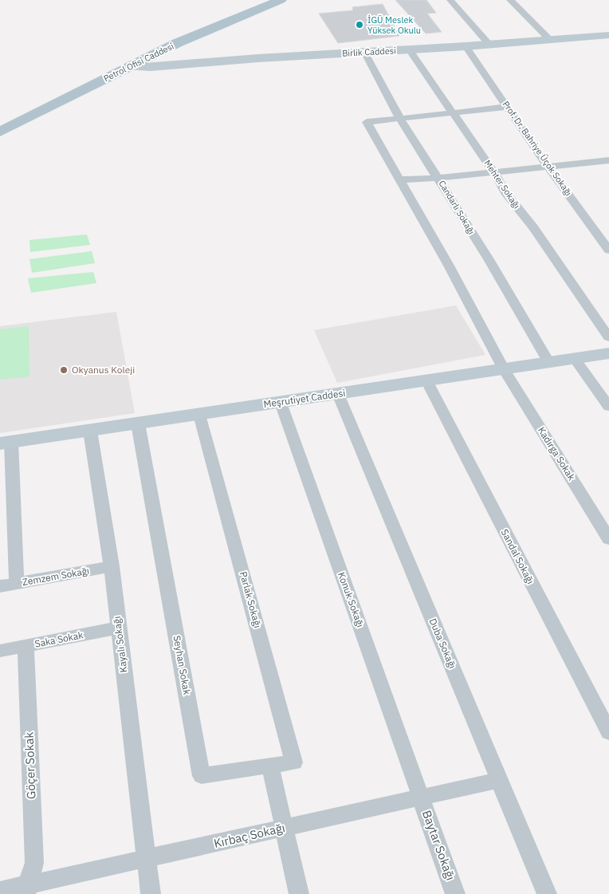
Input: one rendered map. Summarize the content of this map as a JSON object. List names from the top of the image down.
{
  "streets": {
    "main road": ["Petrol Ofisi Caddesi"],
    "street": [
      "Birlik Caddesi",
      "Prof. Dr. Bahriye Üçok Sokağı",
      "Mehter Sokağı",
      "Candarlı Sokağı",
      "Meşrutiyet Caddesi",
      "Kadırga Sokak",
      "Sandal Sokağı",
      "Zemzem Sokağı",
      "Parlak Sokağı",
      "Konuk Sokağı",
      "Saka Sokak",
      "Duba Sokağı",
      "Kayalı Sokağı",
      "Seyhan Sokak",
      "Göçer Sokak",
      "Kırbaç Sokağı",
      "Baytar Sokağı"
    ]
  },
  "crossings": [
    ["Birlik Caddesi", "Petrol Ofisi Caddesi"],
    ["Birlik Caddesi", "Prof. Dr. Bahriye Üçok Sokağı"],
    ["Birlik Caddesi", "Mehter Sokağı"],
    ["Birlik Caddesi", "Candarlı Sokağı"],
    ["Candarlı Sokağı", "Meşrutiyet Caddesi"],
    ["Candarlı Sokağı", "Kadırga Sokak"],
    ["Meşrutiyet Caddesi", "Kadırga Sokak"],
    ["Meşrutiyet Caddesi", "Sandal Sokağı"],
    ["Meşrutiyet Caddesi", "Parlak Sokağı"],
    ["Meşrutiyet Caddesi", "Konuk Sokağı"],
    ["Meşrutiyet Caddesi", "Duba Sokağı"],
    ["Meşrutiyet Caddesi", "Kayalı Sokağı"],
    ["Meşrutiyet Caddesi", "Seyhan Sokak"],
    ["Zemzem Sokağı", "Kayalı Sokağı"],
    ["Parlak Sokağı", "Seyhan Sokak"],
    ["Konuk Sokağı", "Kırbaç Sokağı"],
    ["Konuk Sokağı", "Baytar Sokağı"],
    ["Saka Sokak", "Kayalı Sokağı"],
    ["Saka Sokak", "Göçer Sokak"],
    ["Duba Sokağı", "Kırbaç Sokağı"],
    ["Kayalı Sokağı", "Kırbaç Sokağı"],
    ["Göçer Sokak", "Kırbaç Sokağı"],
    ["Kırbaç Sokağı", "Baytar Sokağı"]
  ],
  "places": ["İGÜ Meslek Yüksek Okulu", "Okyanus Koleji"]
}
